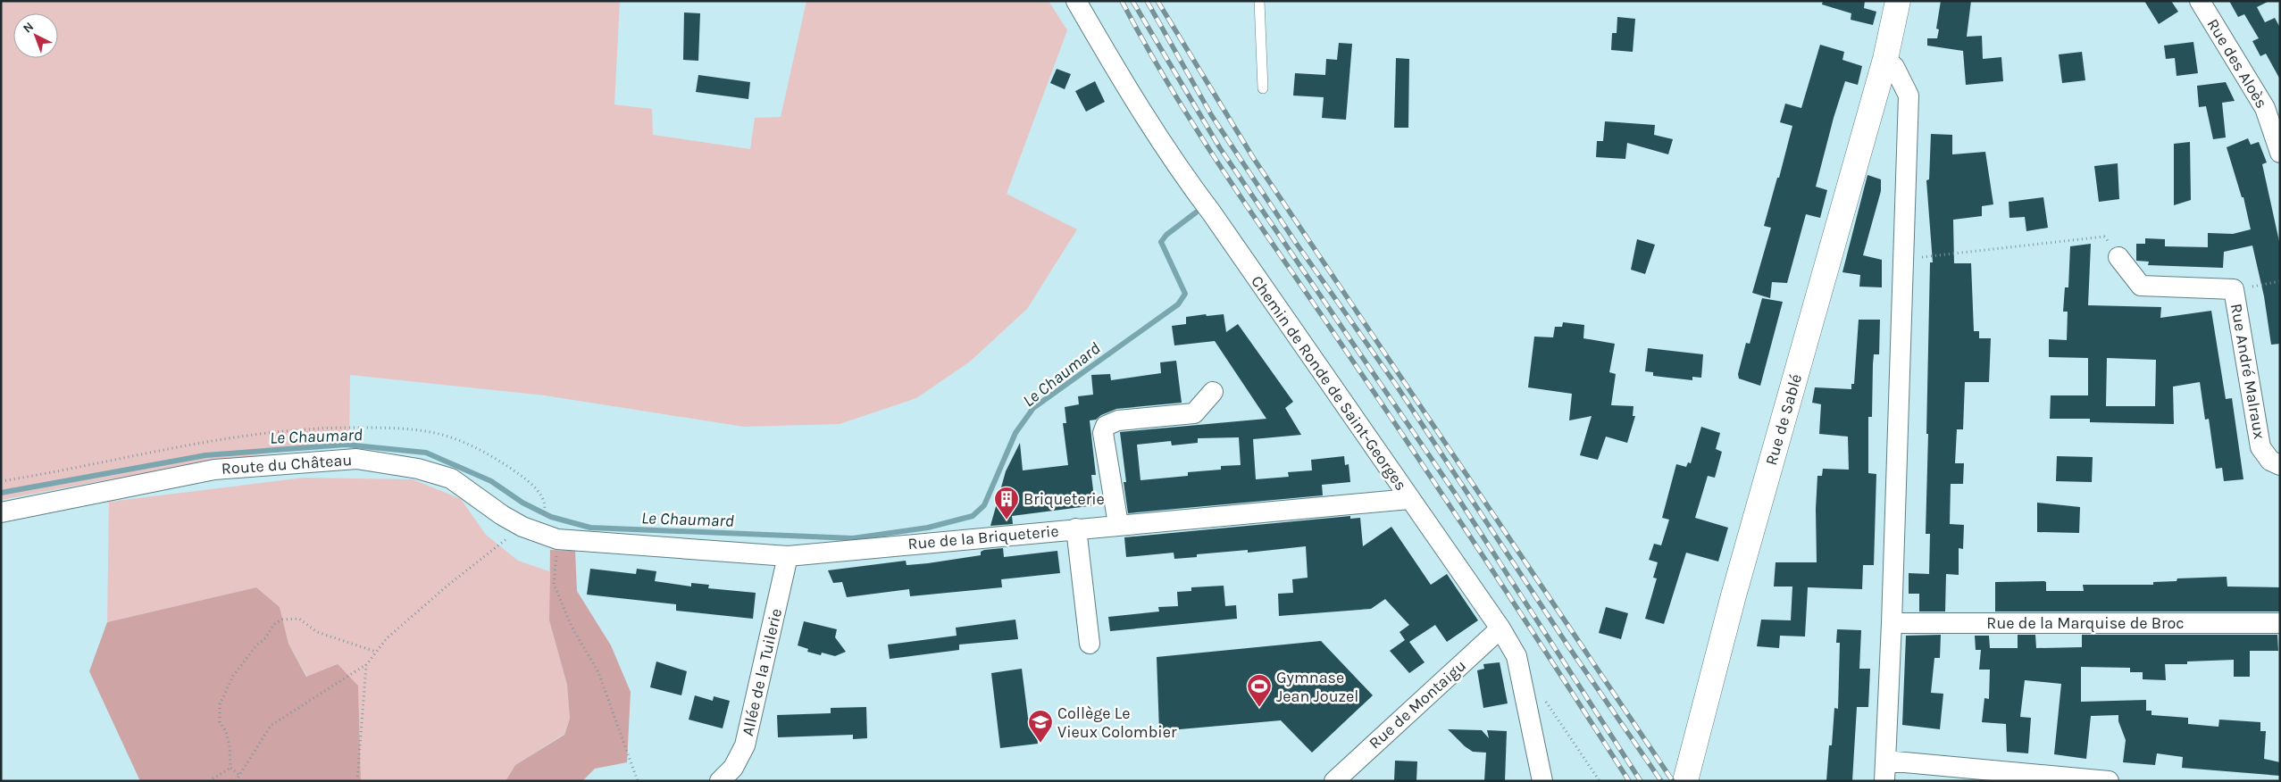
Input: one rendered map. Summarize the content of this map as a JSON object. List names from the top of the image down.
{
  "streets": {
    "main road": ["Rue de Sablé"],
    "street": [
      "Rue des Aloès",
      "Rue André Malraux",
      "Chemin de Ronde de Saint-Georges",
      "Route du Château",
      "Rue de la Briqueterie",
      "Rue de la Marquise de Broc",
      "Allée de la Tuilerie",
      "Rue de Montaigu"
    ]
  },
  "crossings": [
    ["Chemin de Ronde de Saint-Georges", "Rue de la Briqueterie"],
    ["Chemin de Ronde de Saint-Georges", "Rue de Montaigu"],
    ["Route du Château", "Rue de la Briqueterie"],
    ["Rue de la Briqueterie", "Allée de la Tuilerie"]
  ],
  "water": ["Le Chaumard"],
  "places": {
    "building": ["Briqueterie"],
    "sports": ["Gymnase Jean Jouzel"],
    "school or university": ["Collège Le Vieux Colombier"]
  },
  "north": "top left"
}
